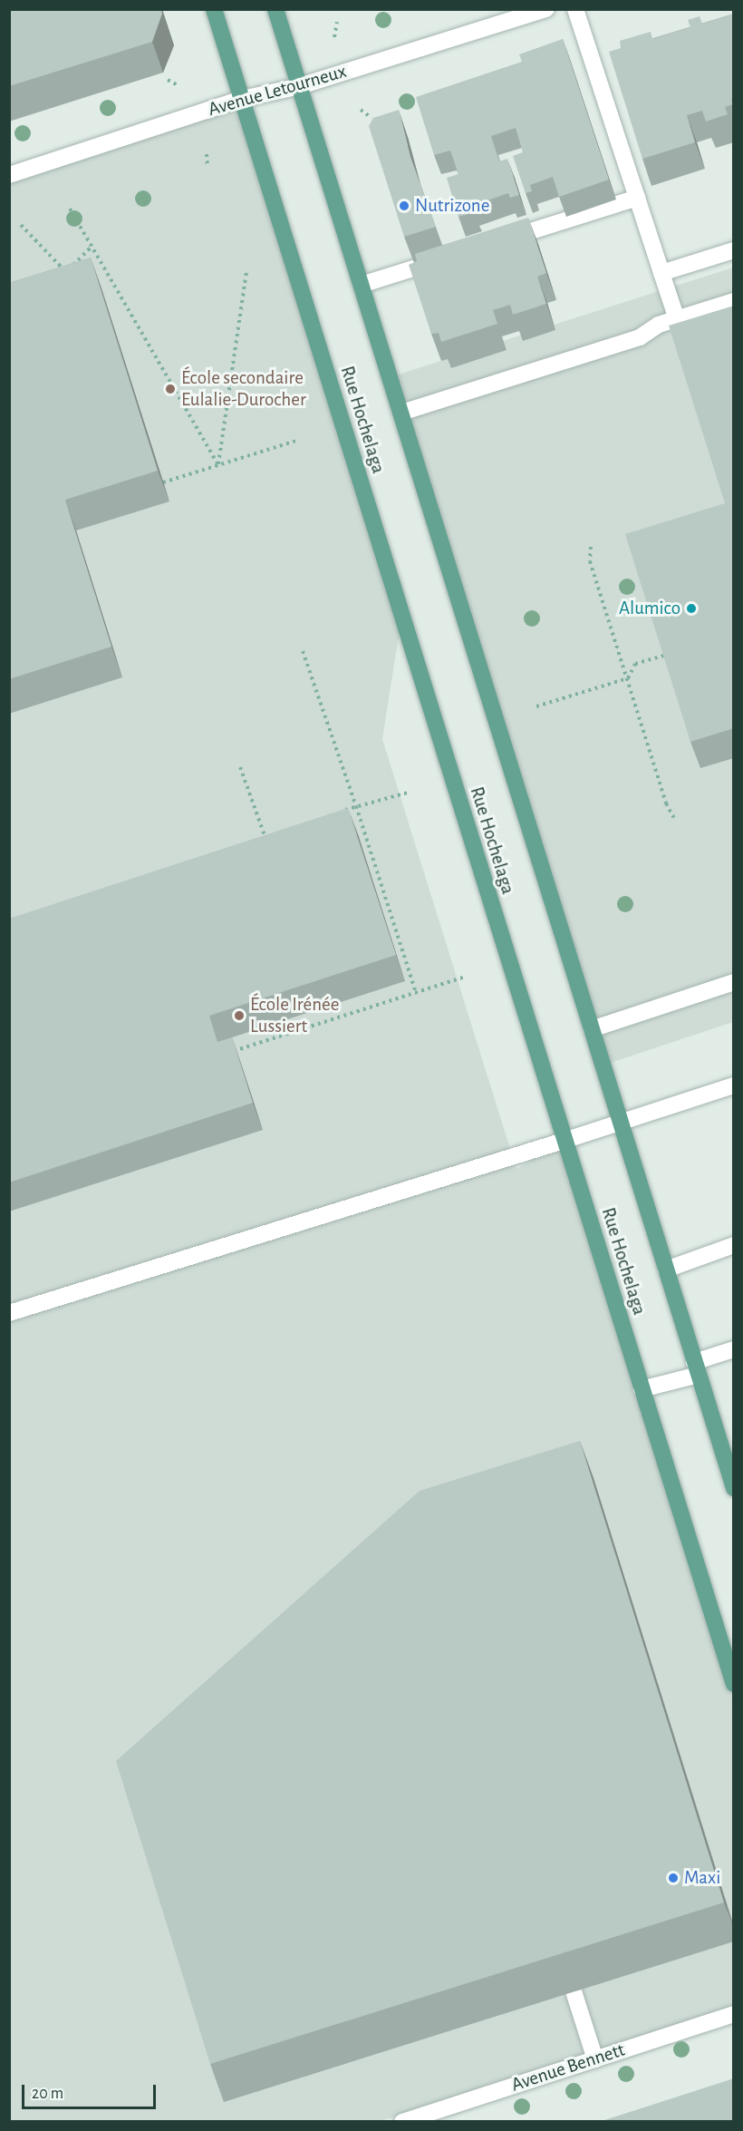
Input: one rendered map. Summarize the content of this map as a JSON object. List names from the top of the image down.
{
  "streets": {
    "main road": ["Rue Hochelaga"],
    "street": ["Avenue Letourneux", "Avenue Bennett"]
  },
  "crossings": [
    ["Avenue Letourneux", "Rue Hochelaga"]
  ],
  "places": [
    "Nutrizone",
    "École secondaire Eulalie-Durocher",
    "Alumico",
    "École Irénée Lussiert",
    "Maxi"
  ],
  "scale_bar": "20 m"
}
